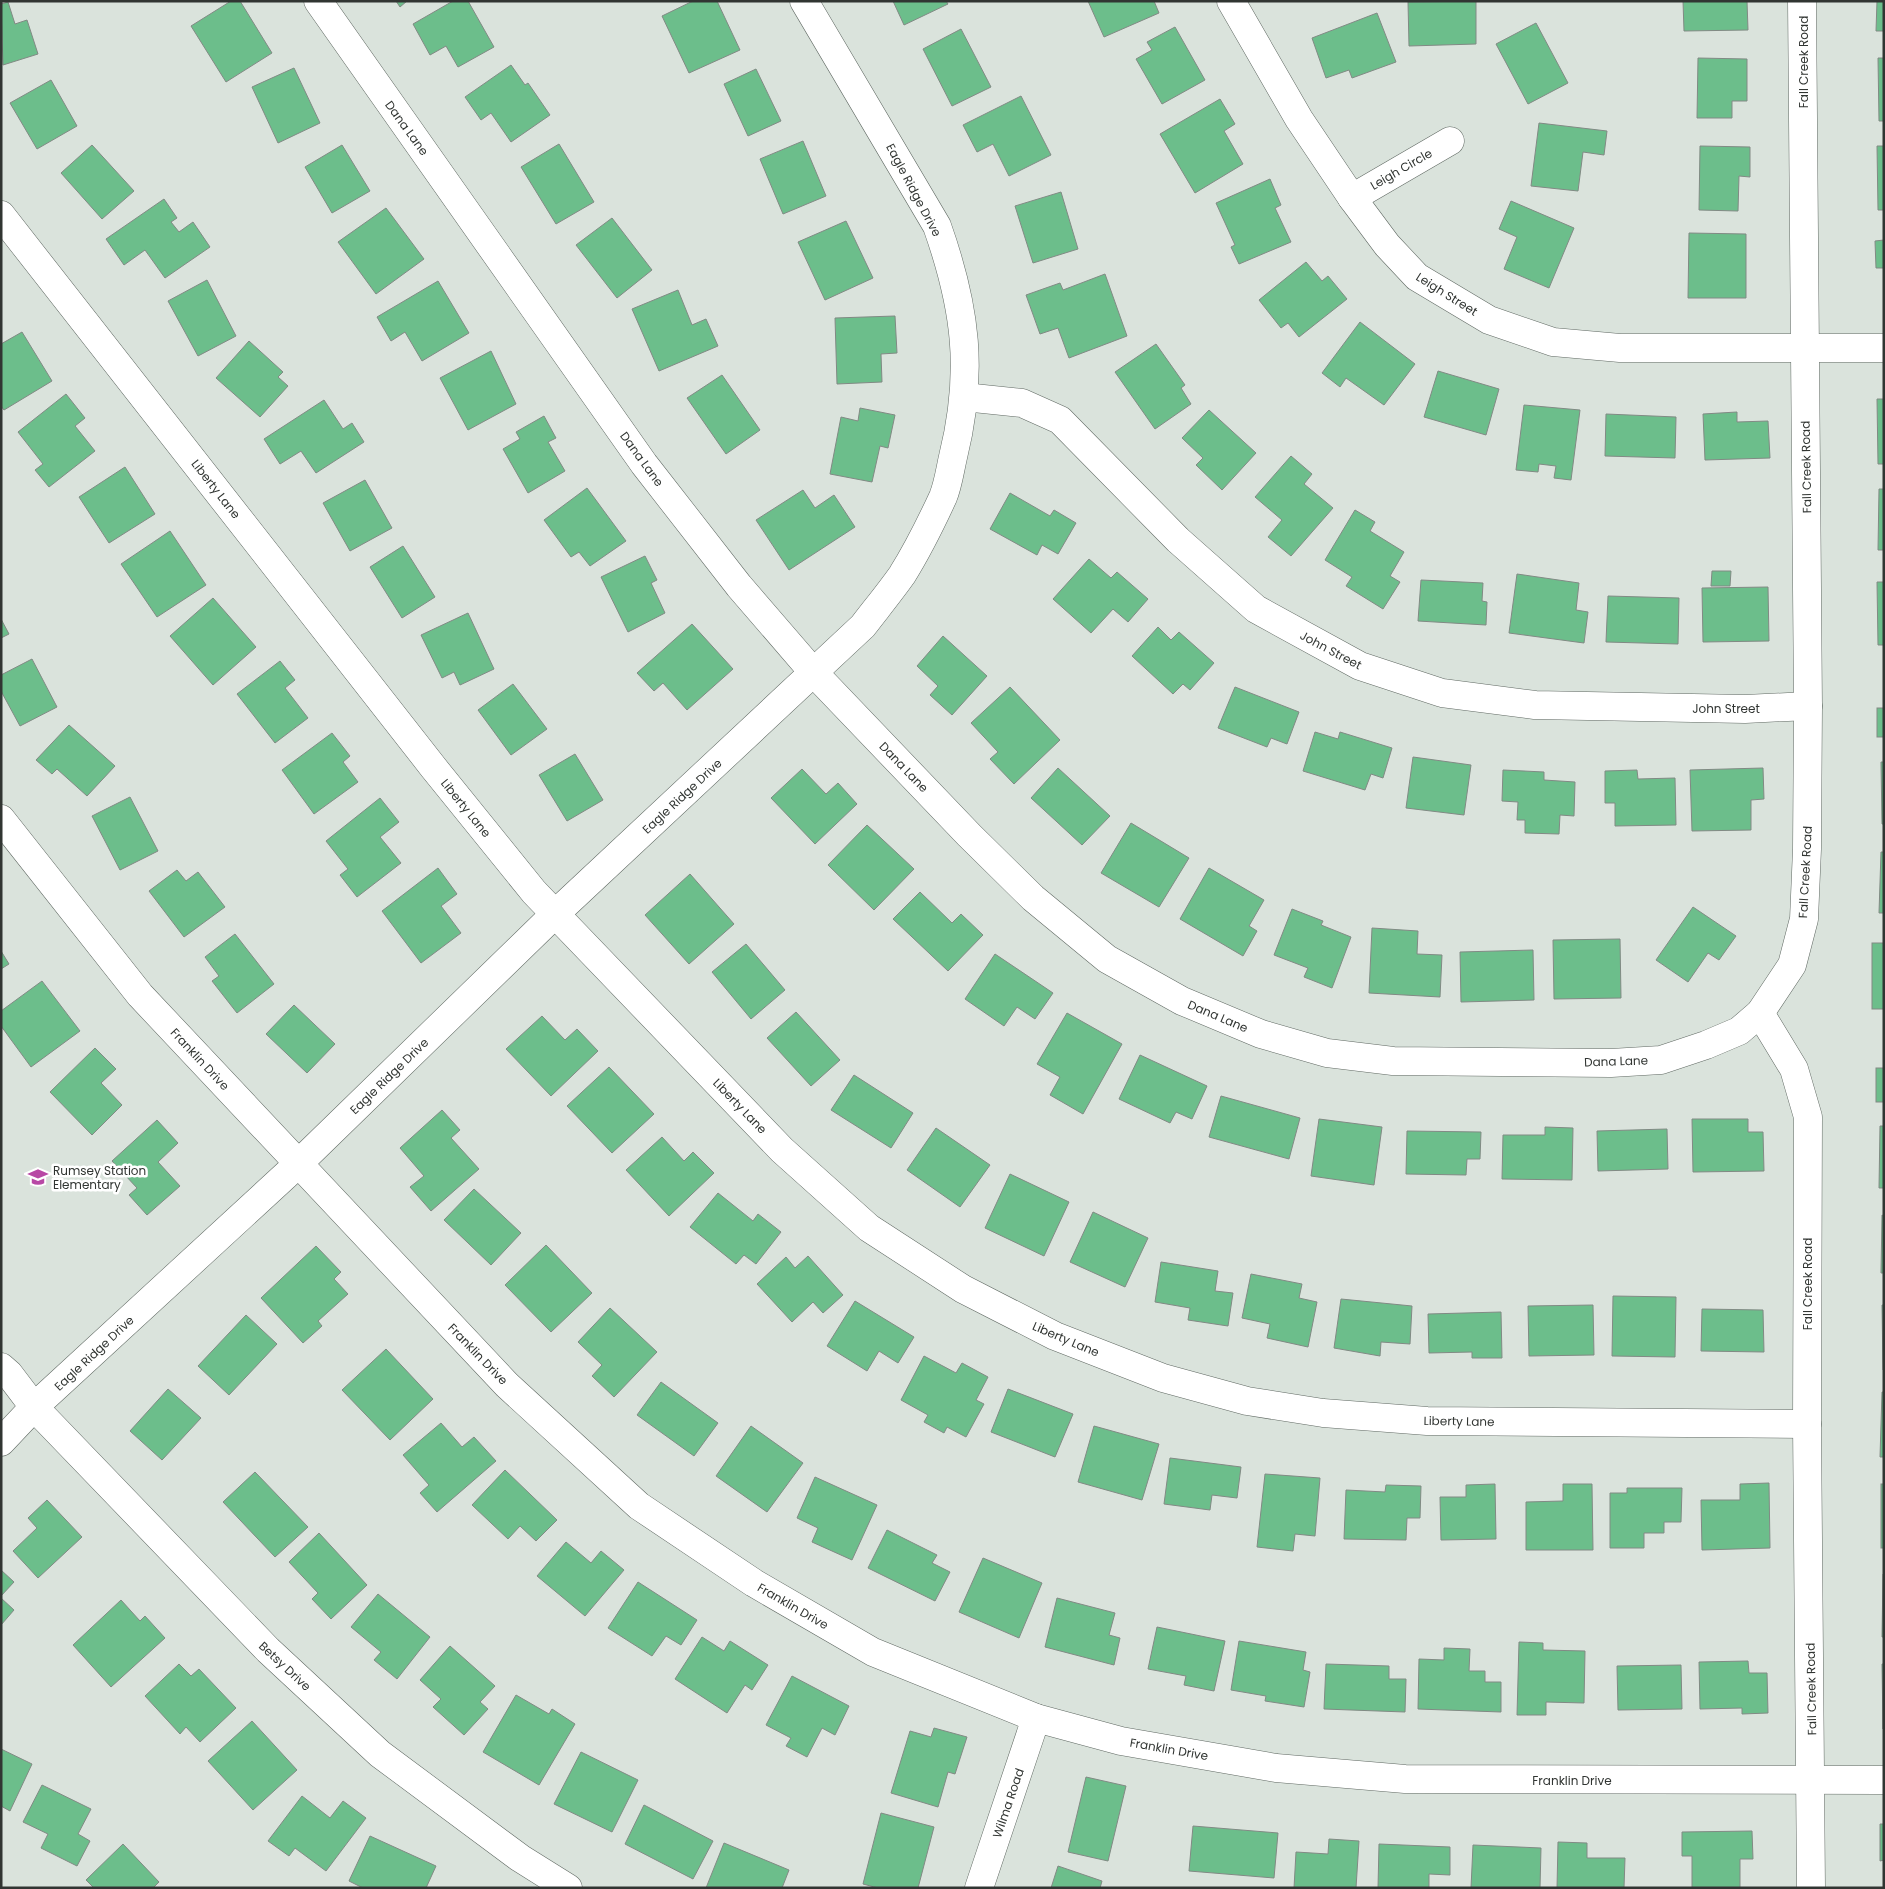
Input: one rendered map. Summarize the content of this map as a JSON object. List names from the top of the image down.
{
  "streets": {
    "street": [
      "Fall Creek Road",
      "Dana Lane",
      "Leigh Circle",
      "Eagle Ridge Drive",
      "Leigh Street",
      "Liberty Lane",
      "John Street",
      "Franklin Drive",
      "Betsy Drive",
      "Wilma Road"
    ]
  },
  "crossings": [
    ["Fall Creek Road", "Dana Lane"],
    ["Fall Creek Road", "Leigh Street"],
    ["Fall Creek Road", "Liberty Lane"],
    ["Fall Creek Road", "John Street"],
    ["Fall Creek Road", "Franklin Drive"],
    ["Dana Lane", "Eagle Ridge Drive"],
    ["Leigh Circle", "Leigh Street"],
    ["Eagle Ridge Drive", "Liberty Lane"],
    ["Eagle Ridge Drive", "John Street"],
    ["Eagle Ridge Drive", "Franklin Drive"],
    ["Eagle Ridge Drive", "Betsy Drive"],
    ["Franklin Drive", "Wilma Road"]
  ],
  "places": {
    "school or university": ["Rumsey Station Elementary"]
  }
}
